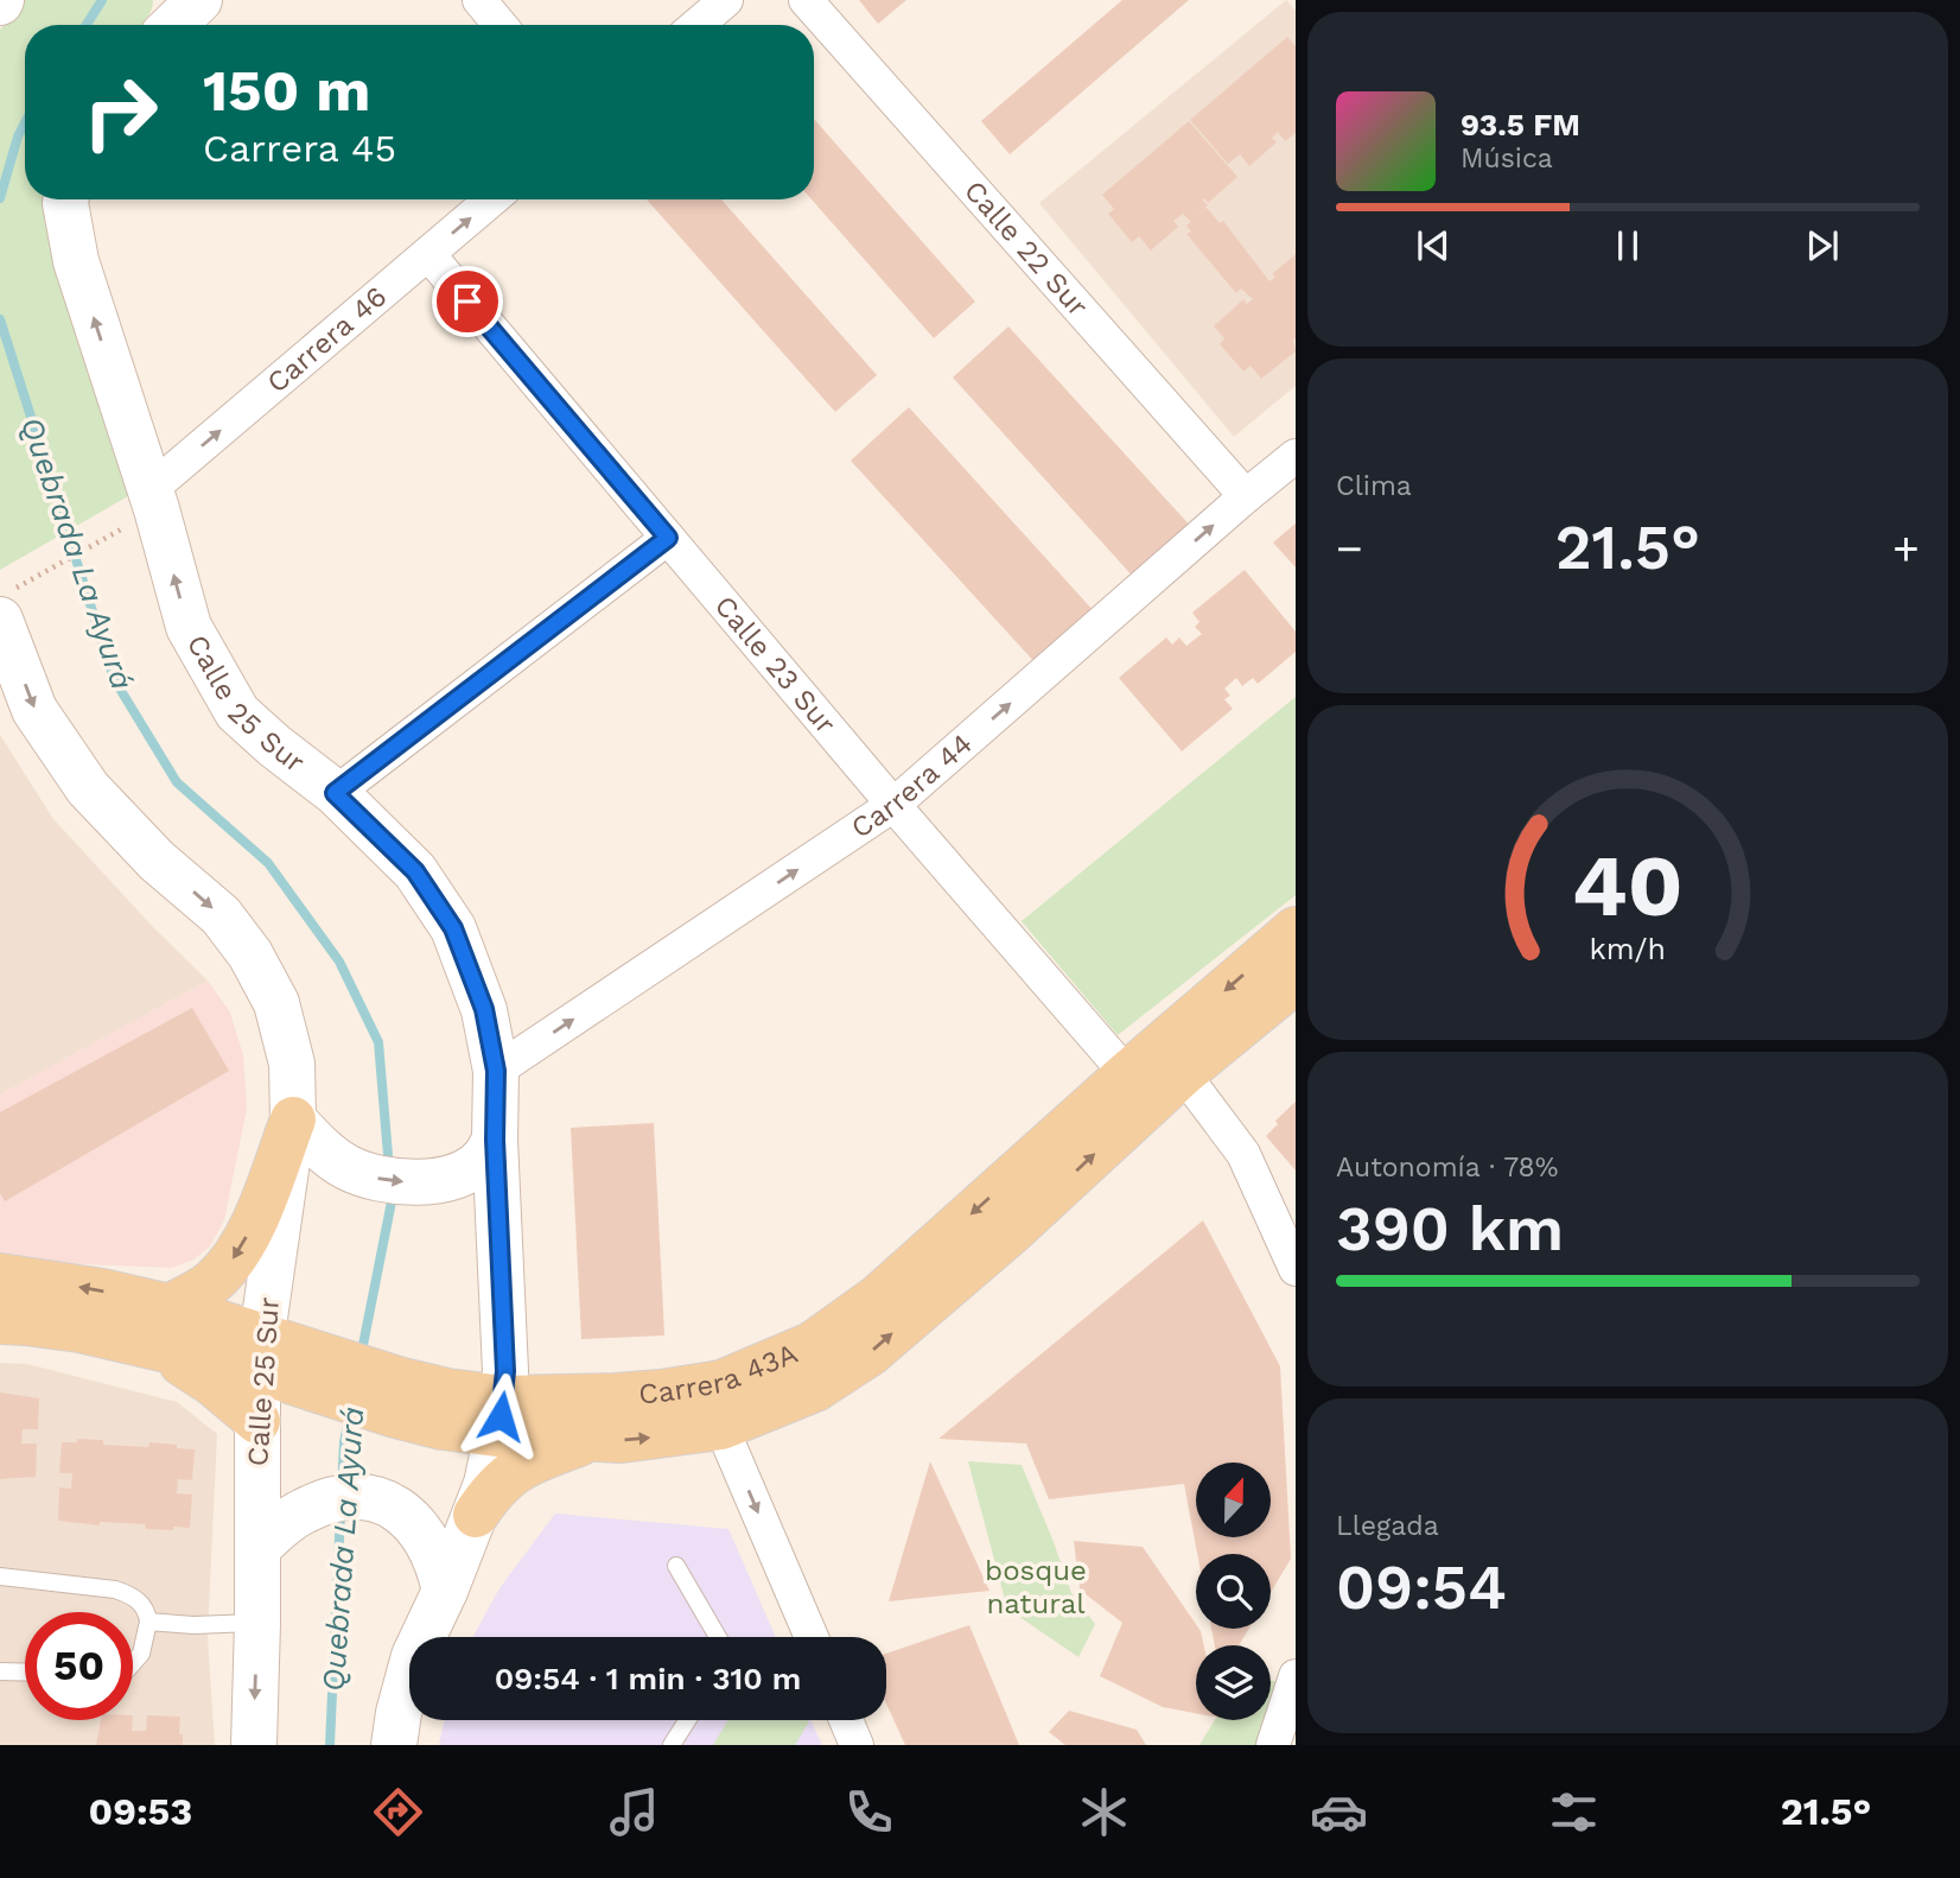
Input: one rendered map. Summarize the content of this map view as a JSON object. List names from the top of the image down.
{
  "streets": {
    "main road": ["Calle 25 Sur", "Carrera 43A"],
    "street": [
      "Calle 22 Sur",
      "Carrera 46",
      "Calle 23 Sur",
      "Carrera 44"
    ]
  },
  "crossings": [
    ["Calle 22 Sur", "Carrera 44"],
    ["Carrera 46", "Calle 23 Sur"],
    ["Carrera 46", "Calle 25 Sur"],
    ["Calle 23 Sur", "Carrera 44"],
    ["Calle 23 Sur", "Carrera 43A"],
    ["Calle 25 Sur", "Carrera 44"],
    ["Calle 25 Sur", "Carrera 43A"]
  ],
  "one_way": ["Carrera 46", "Carrera 44"],
  "water": ["Quebrada La Ayurá"],
  "parks": ["bosque natural"],
  "north": "top",
  "page": {
    "turn": ["150 m", "Carrera 45"],
    "song": ["93.5 FM", "Música"],
    "tile": [
      "Clima",
      ["Autonomía · 78%", "390 km"],
      ["Llegada", "09:54"]
    ],
    "heat": ["−", "21.5°", "+"],
    "limit": "50",
    "trip": "09:54 · 1 min · 310 m",
    "tabs": ["09:53", "21.5°"],
    "gauge": ["40", "km/h"]
  }
}
